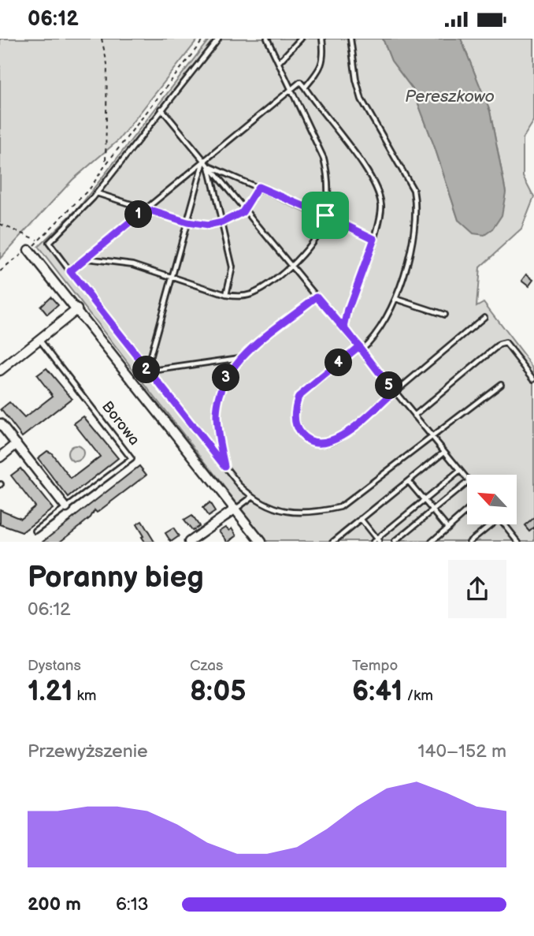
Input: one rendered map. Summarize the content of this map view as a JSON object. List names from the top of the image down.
{
  "streets": {
    "lane": ["Borowa"]
  },
  "water": ["Pereszkowo"],
  "north": "top left",
  "page": {
    "status": "06:12",
    "pins": [
      "1",
      "4",
      "2",
      "3",
      "5"
    ],
    "heading": ["Poranny bieg", "06:12"],
    "stats": [
      ["Dystans", "1.21 km"],
      ["Czas", "8:05"],
      ["Tempo", "6:41 /km"]
    ],
    "chart": ["Przewyższenie", "140–152 m"],
    "list": [
      {
        "name": "200 m",
        "note": "6:13"
      }
    ]
  }
}
